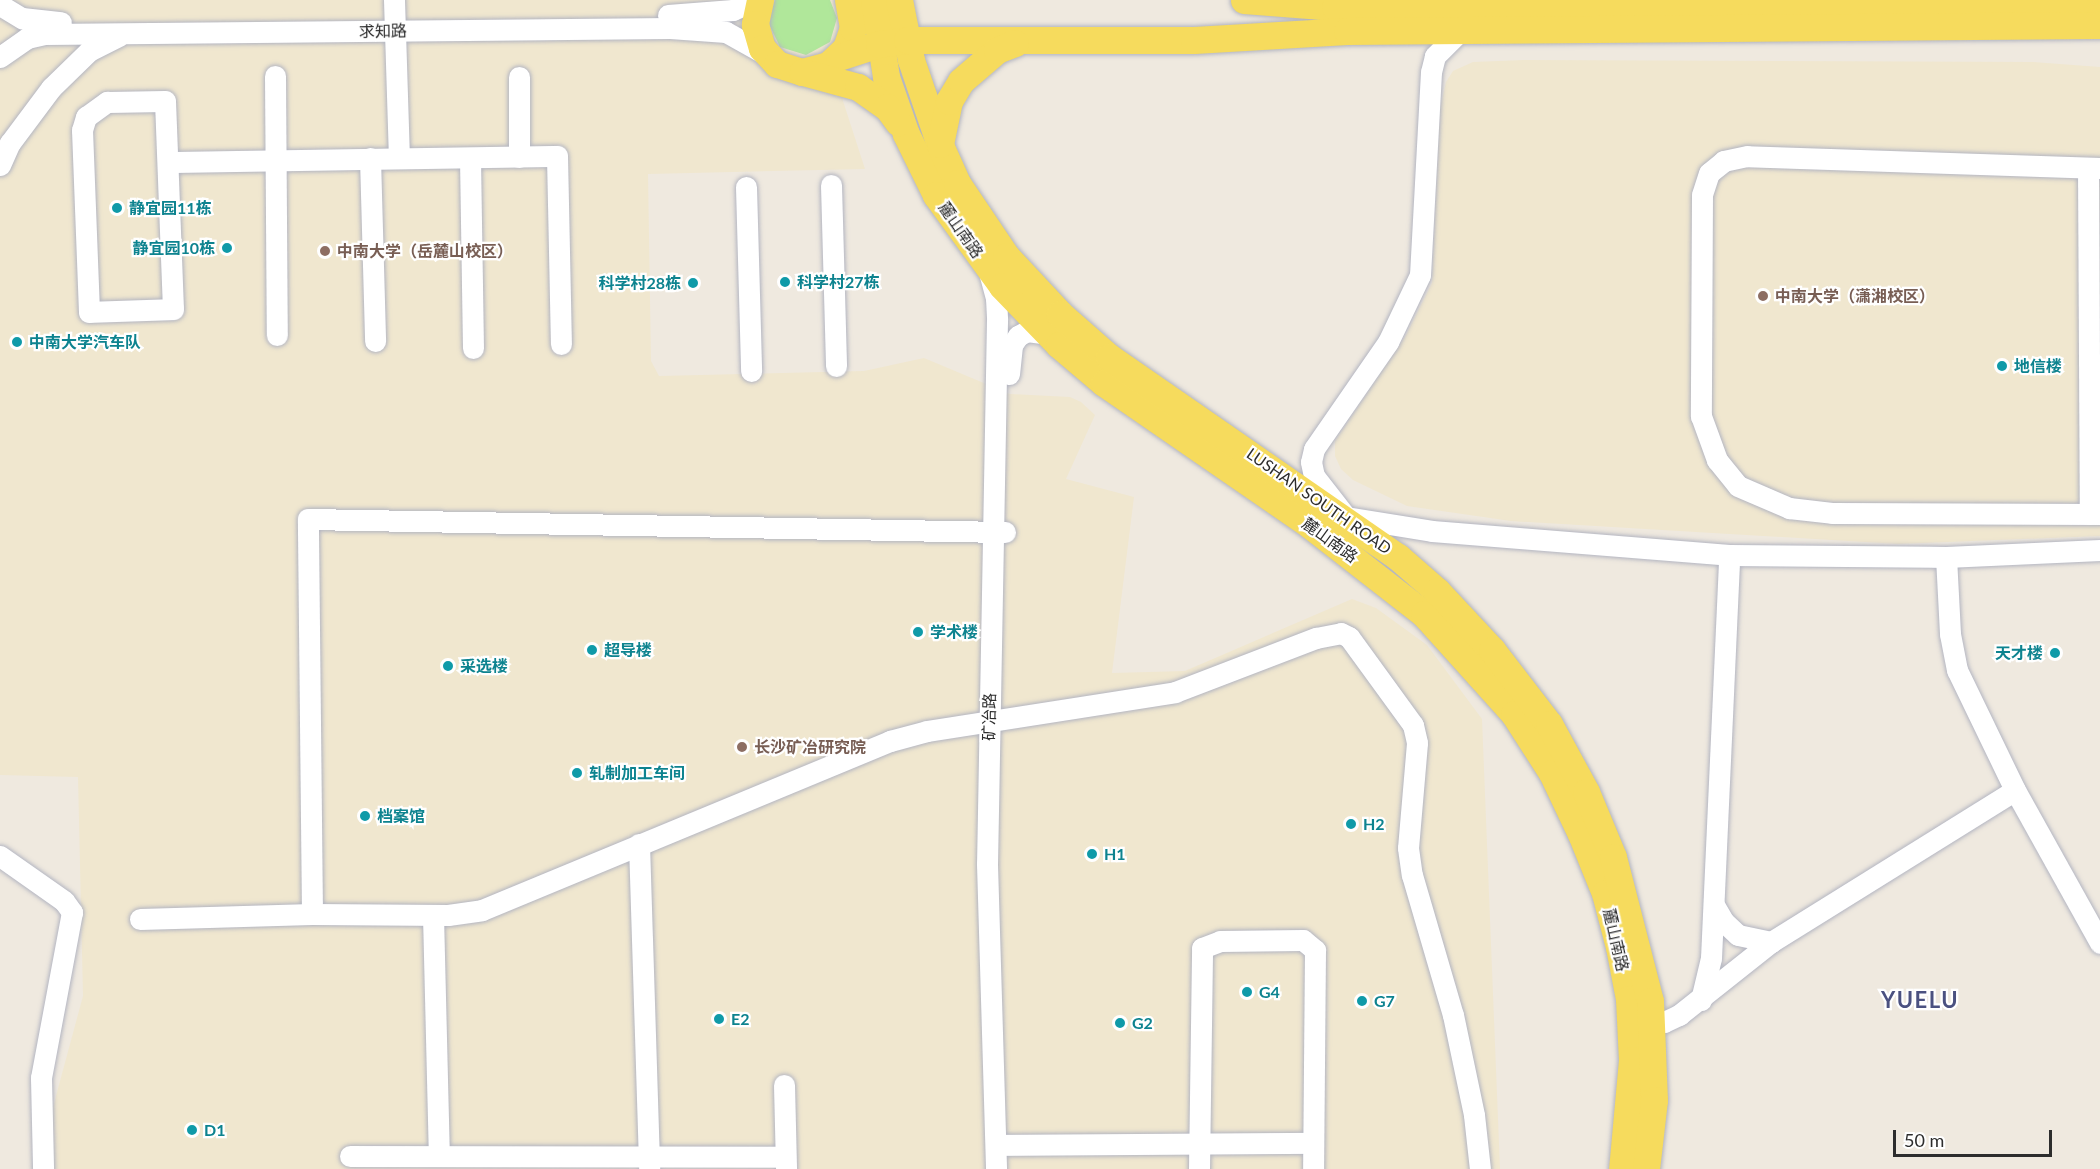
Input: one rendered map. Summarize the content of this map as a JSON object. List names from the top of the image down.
{
  "streets": {
    "main road": ["麓山南路", "LUSHAN SOUTH ROAD"],
    "street": ["求知路", "矿冶路"]
  },
  "crossings": [
    ["麓山南路", "LUSHAN SOUTH ROAD"],
    ["麓山南路", "矿冶路"]
  ],
  "districts": ["YUELU"],
  "places": [
    "静宜园11栋",
    "静宜园10栋",
    "中南大学（岳麓山校区）",
    "科学村27栋",
    "科学村28栋",
    "中南大学（潇湘校区）",
    "中南大学汽车队",
    "地信楼",
    "学术楼",
    "超导楼",
    "天才楼",
    "采选楼",
    "长沙矿冶研究院",
    "轧制加工车间",
    "档案馆",
    "H2",
    "H1",
    "G4",
    "G7",
    "E2",
    "G2",
    "D1"
  ],
  "scale_bar": "50 m"
}
